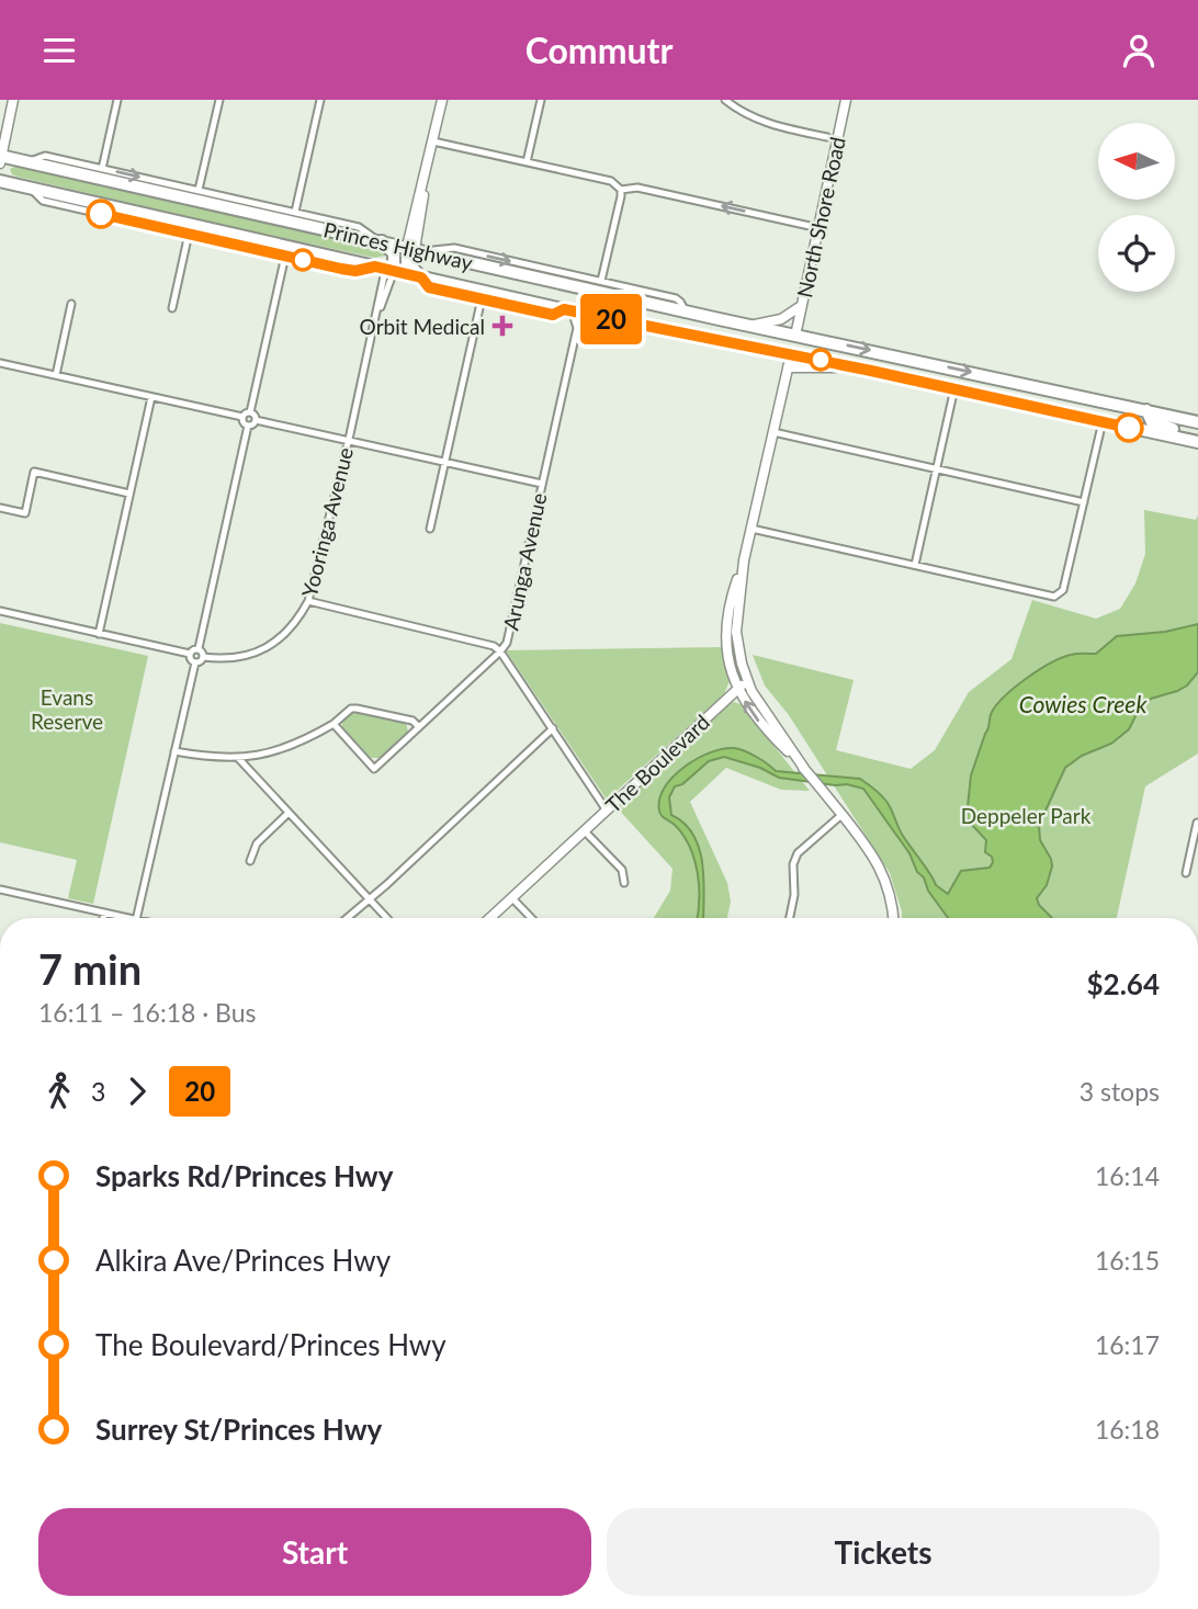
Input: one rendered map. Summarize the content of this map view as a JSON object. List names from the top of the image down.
{
  "streets": {
    "highway": ["Princes Highway"],
    "main road": ["North Shore Road", "The Boulevard"],
    "street": ["Yooringa Avenue", "Arunga Avenue"]
  },
  "crossings": [
    ["North Shore Road", "Princes Highway"],
    ["Princes Highway", "Yooringa Avenue"],
    ["Princes Highway", "Arunga Avenue"],
    ["Arunga Avenue", "The Boulevard"]
  ],
  "water": ["Cowies Creek"],
  "parks": ["Evans Reserve", "Deppeler Park"],
  "places": {
    "health": ["Orbit Medical"]
  },
  "lines": ["bus line 20"],
  "north": "left",
  "page": {
    "header": "Commutr",
    "on_map": "20",
    "heading": ["7 min", "16:11 – 16:18 · Bus", "$2.64"],
    "legs": ["3", "20", "3 stops"],
    "list": [
      {
        "name": "Sparks Rd/Princes Hwy",
        "value": "16:14"
      },
      {
        "name": "Alkira Ave/Princes Hwy",
        "value": "16:15"
      },
      {
        "name": "The Boulevard/Princes Hwy",
        "value": "16:17"
      },
      {
        "name": "Surrey St/Princes Hwy",
        "value": "16:18"
      }
    ],
    "buttons": ["Start", "Tickets"]
  }
}
